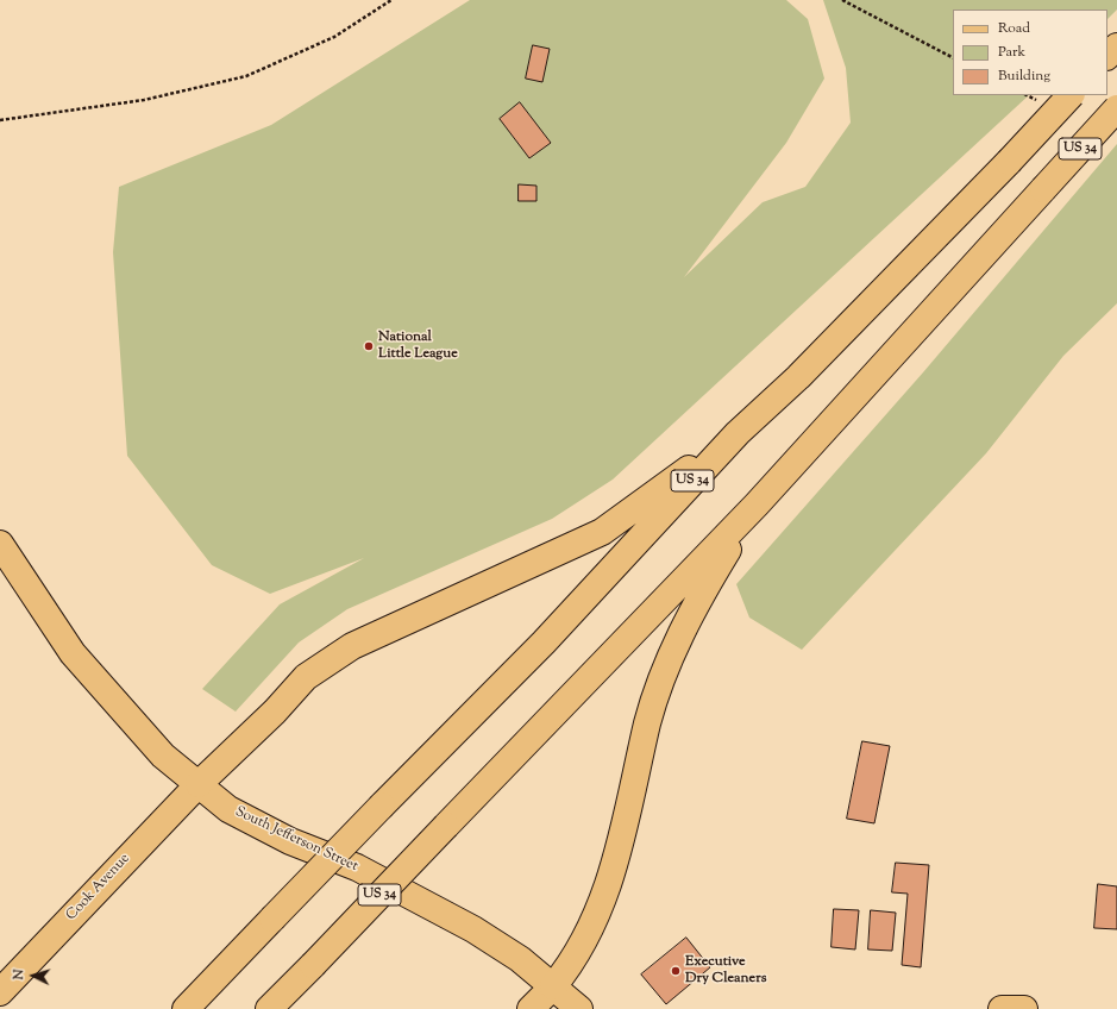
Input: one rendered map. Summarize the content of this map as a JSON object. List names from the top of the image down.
{
  "streets": {
    "main road": ["US 34", "South Jefferson Street", "Cook Avenue"]
  },
  "crossings": [
    ["US 34", "Cook Avenue"],
    ["South Jefferson Street", "Cook Avenue"]
  ],
  "places": ["National Little League", "Executive Dry Cleaners"],
  "legend": ["Road", "Park", "Building"],
  "north": "left"
}
